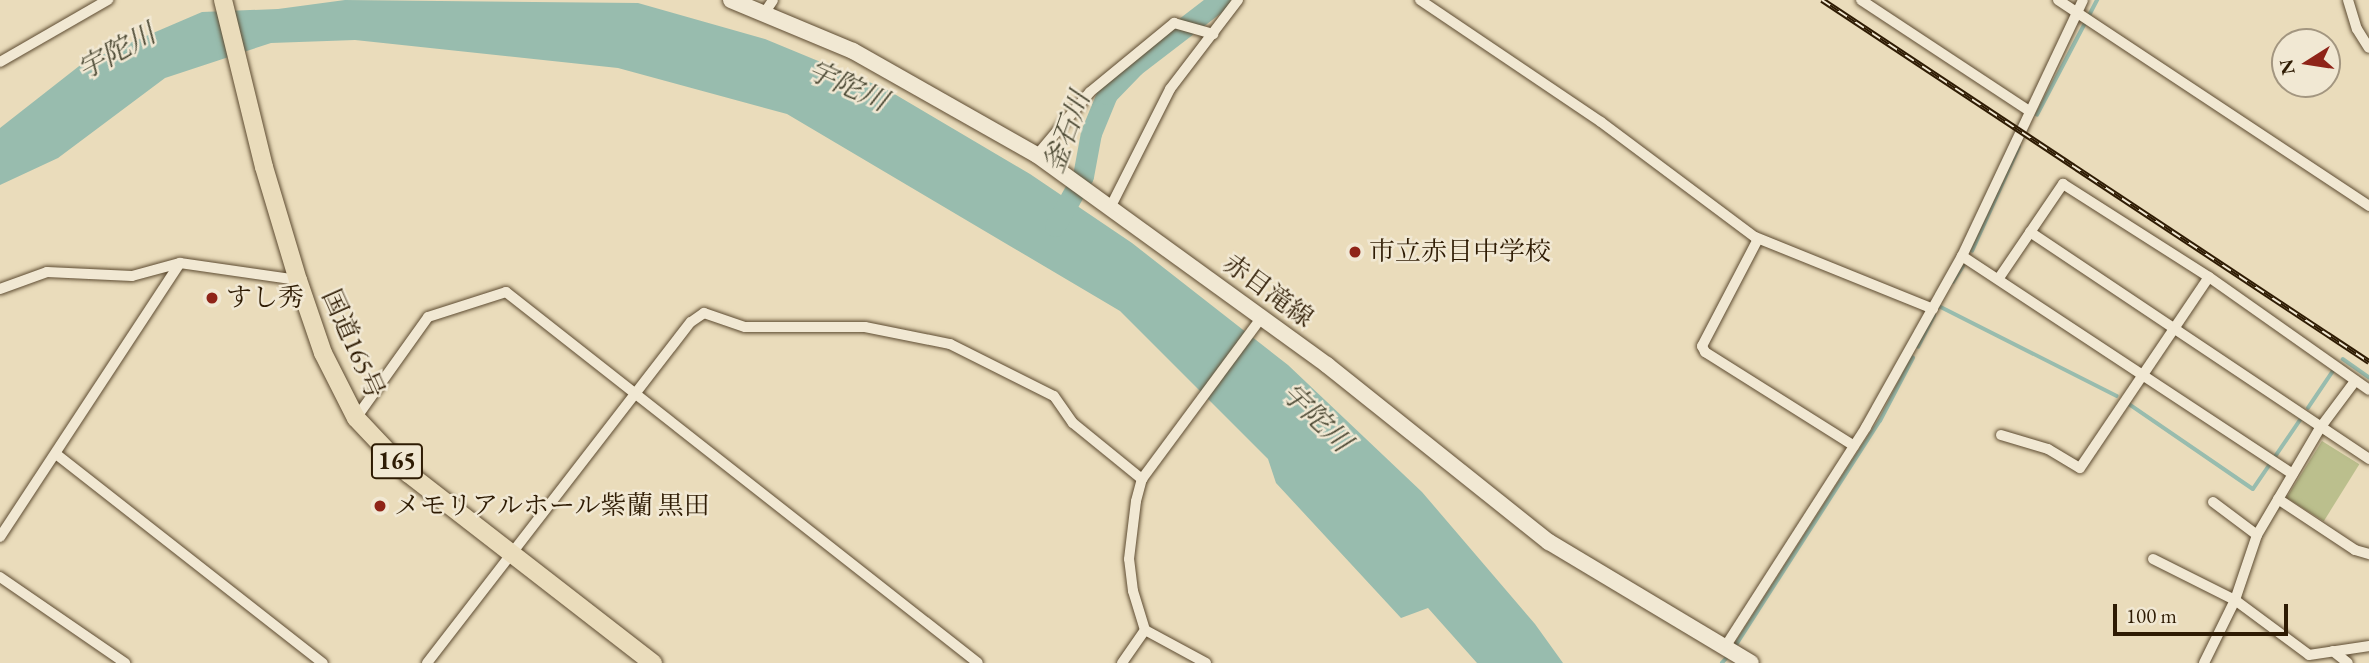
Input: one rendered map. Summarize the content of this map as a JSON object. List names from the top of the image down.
{
  "streets": {
    "highway": ["国道165号", "165"],
    "main road": ["赤目滝線"]
  },
  "water": ["宇陀川", "釜石川"],
  "places": ["市立赤目中学校", "すし秀", "メモリアルホール紫蘭 黒田"],
  "scale_bar": "100 m",
  "north": "left"
}
